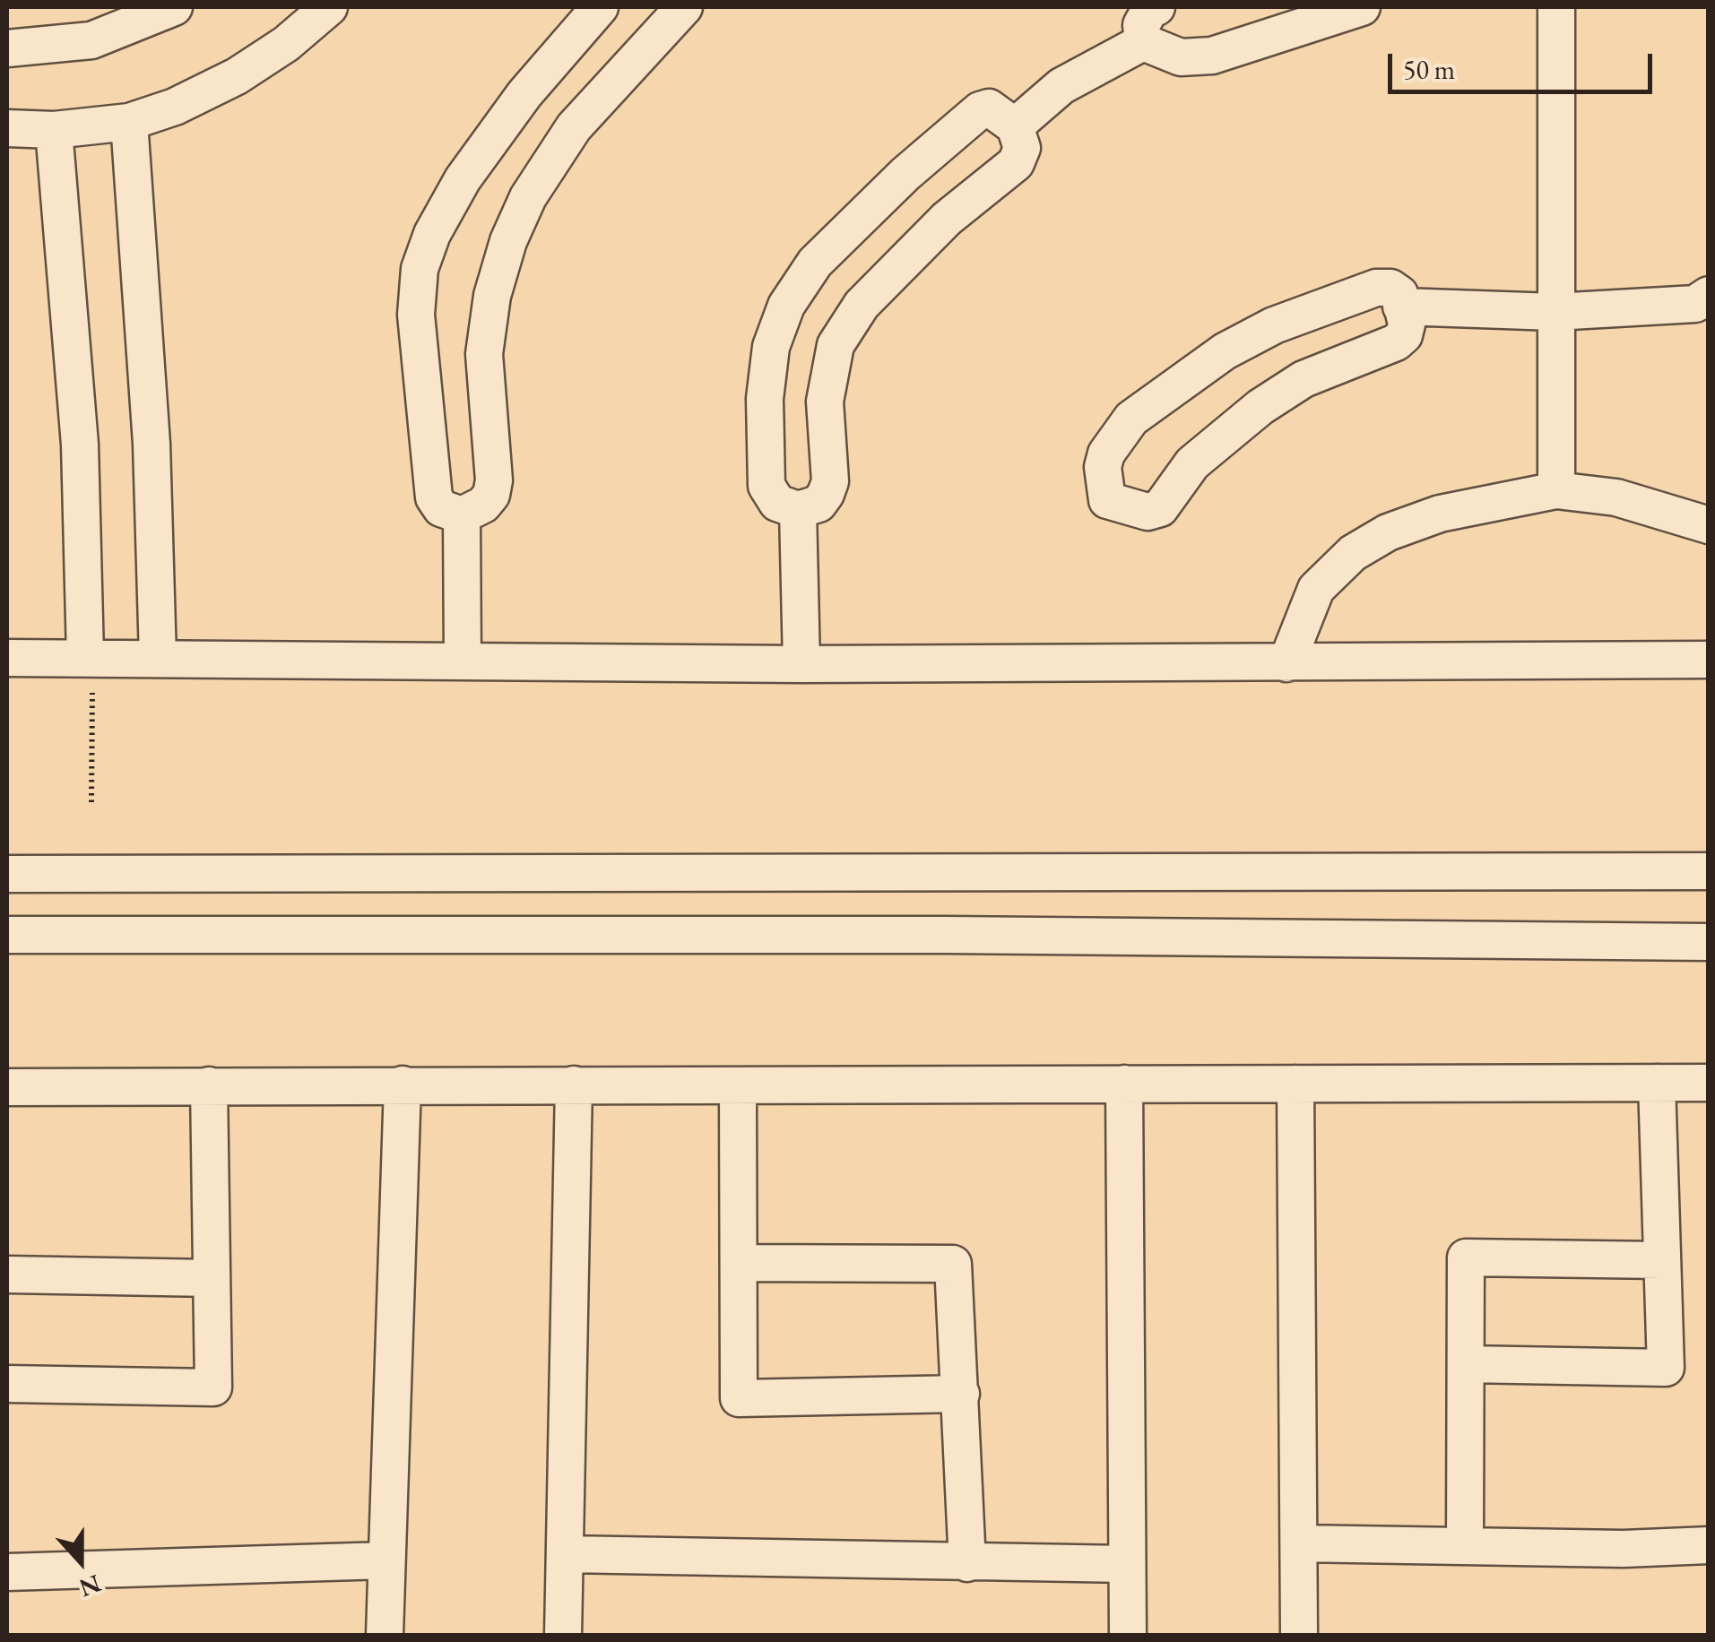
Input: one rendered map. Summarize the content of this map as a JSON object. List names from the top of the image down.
{
  "scale_bar": "50 m",
  "north": "bottom"
}
